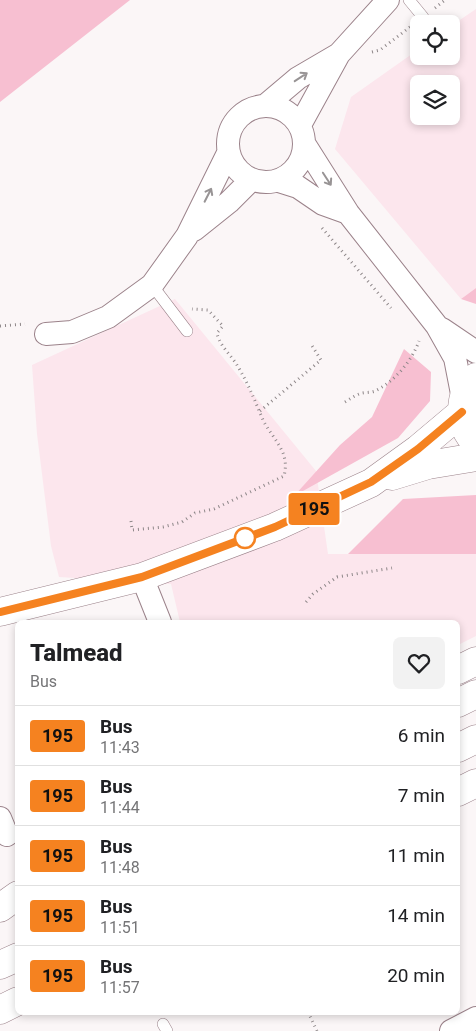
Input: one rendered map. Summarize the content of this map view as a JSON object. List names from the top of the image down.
{
  "lines": ["bus line 195"],
  "page": {
    "on_map": "195",
    "heading": ["Talmead", "Bus"],
    "list": [
      {
        "mark": "195",
        "name": "Bus",
        "note": "11:43",
        "value": "6 min"
      },
      {
        "mark": "195",
        "name": "Bus",
        "note": "11:44",
        "value": "7 min"
      },
      {
        "mark": "195",
        "name": "Bus",
        "note": "11:48",
        "value": "11 min"
      },
      {
        "mark": "195",
        "name": "Bus",
        "note": "11:51",
        "value": "14 min"
      },
      {
        "mark": "195",
        "name": "Bus",
        "note": "11:57",
        "value": "20 min"
      }
    ]
  }
}
